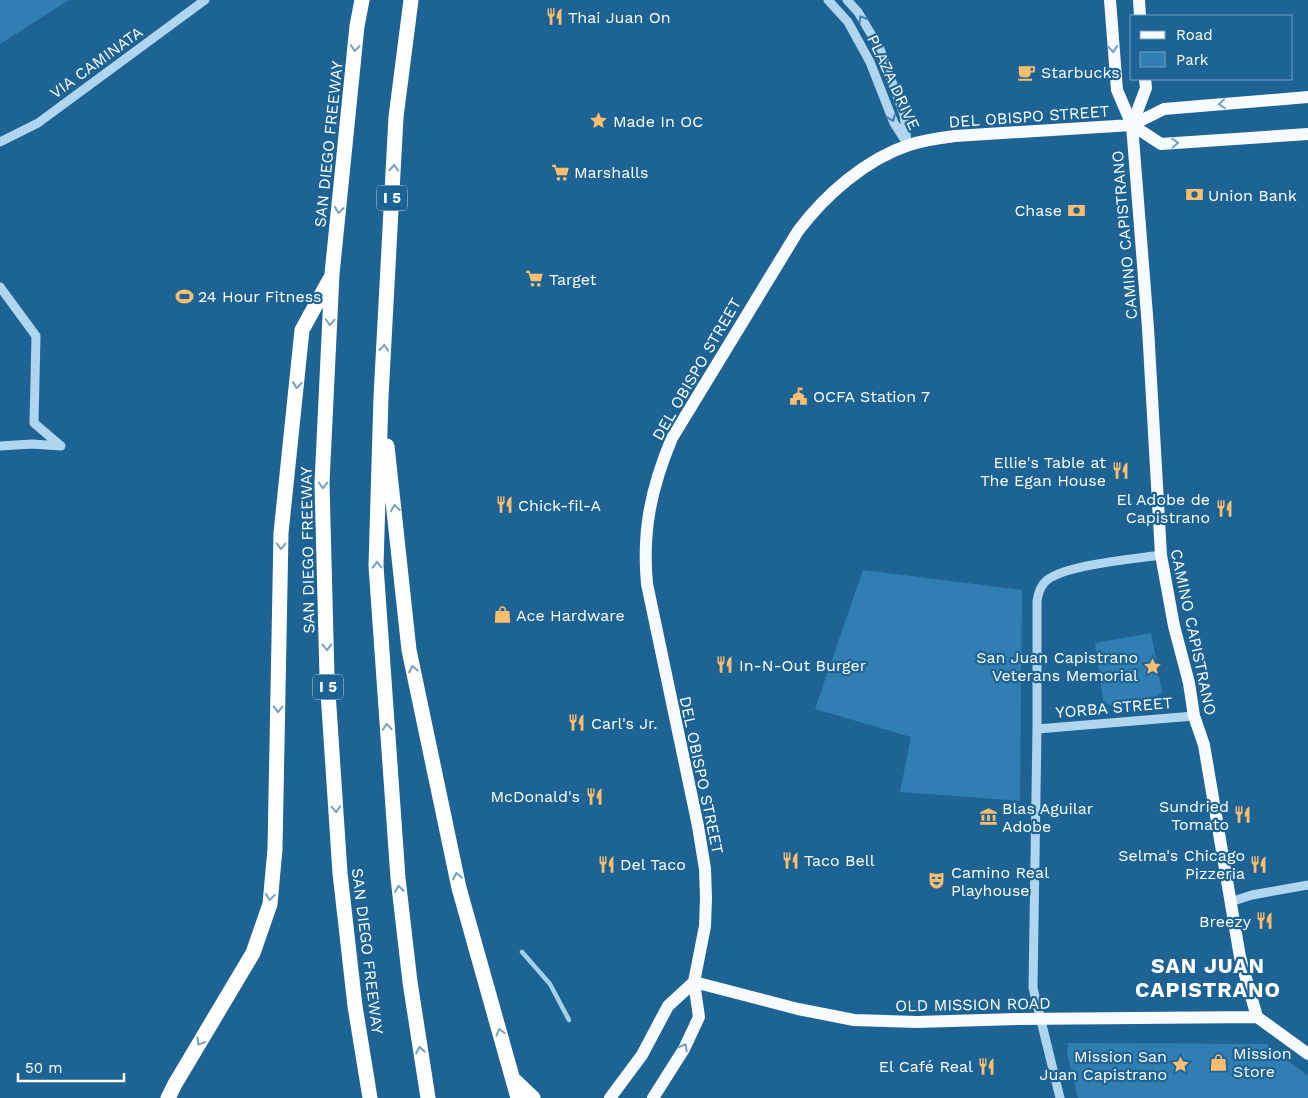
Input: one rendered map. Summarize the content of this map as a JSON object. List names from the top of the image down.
{
  "streets": {
    "highway": ["SAN DIEGO FREEWAY", "I 5"],
    "main road": ["DEL OBISPO STREET", "CAMINO CAPISTRANO", "OLD MISSION ROAD"],
    "street": ["VIA CAMINATA", "PLAZA DRIVE", "YORBA STREET"]
  },
  "crossings": [
    ["PLAZA DRIVE", "DEL OBISPO STREET"],
    ["DEL OBISPO STREET", "CAMINO CAPISTRANO"],
    ["DEL OBISPO STREET", "OLD MISSION ROAD"],
    ["CAMINO CAPISTRANO", "YORBA STREET"],
    ["CAMINO CAPISTRANO", "OLD MISSION ROAD"]
  ],
  "districts": ["SAN JUAN CAPISTRANO"],
  "places": {
    "restaurant": [
      "Thai Juan On",
      "Ellie's Table at The Egan House",
      "Chick-fil-A",
      "El Adobe de Capistrano",
      "In-N-Out Burger",
      "Carl's Jr.",
      "McDonald's",
      "Sundried Tomato",
      "Taco Bell",
      "Del Taco",
      "Selma's Chicago Pizzeria",
      "Breezy",
      "El Café Real"
    ],
    "cafe": ["Starbucks"],
    "place": ["Made In OC", "San Juan Capistrano Veterans Memorial", "Mission San Juan Capistrano"],
    "supermarket": ["Marshalls", "Target"],
    "bank": ["Union Bank", "Chase"],
    "sports": ["24 Hour Fitness"],
    "public building": ["OCFA Station 7"],
    "shop": ["Ace Hardware", "Mission Store"],
    "museum": ["Blas Aguilar Adobe"],
    "theatre": ["Camino Real Playhouse"]
  },
  "legend": ["Road", "Park"],
  "scale_bar": "50 m"
}
